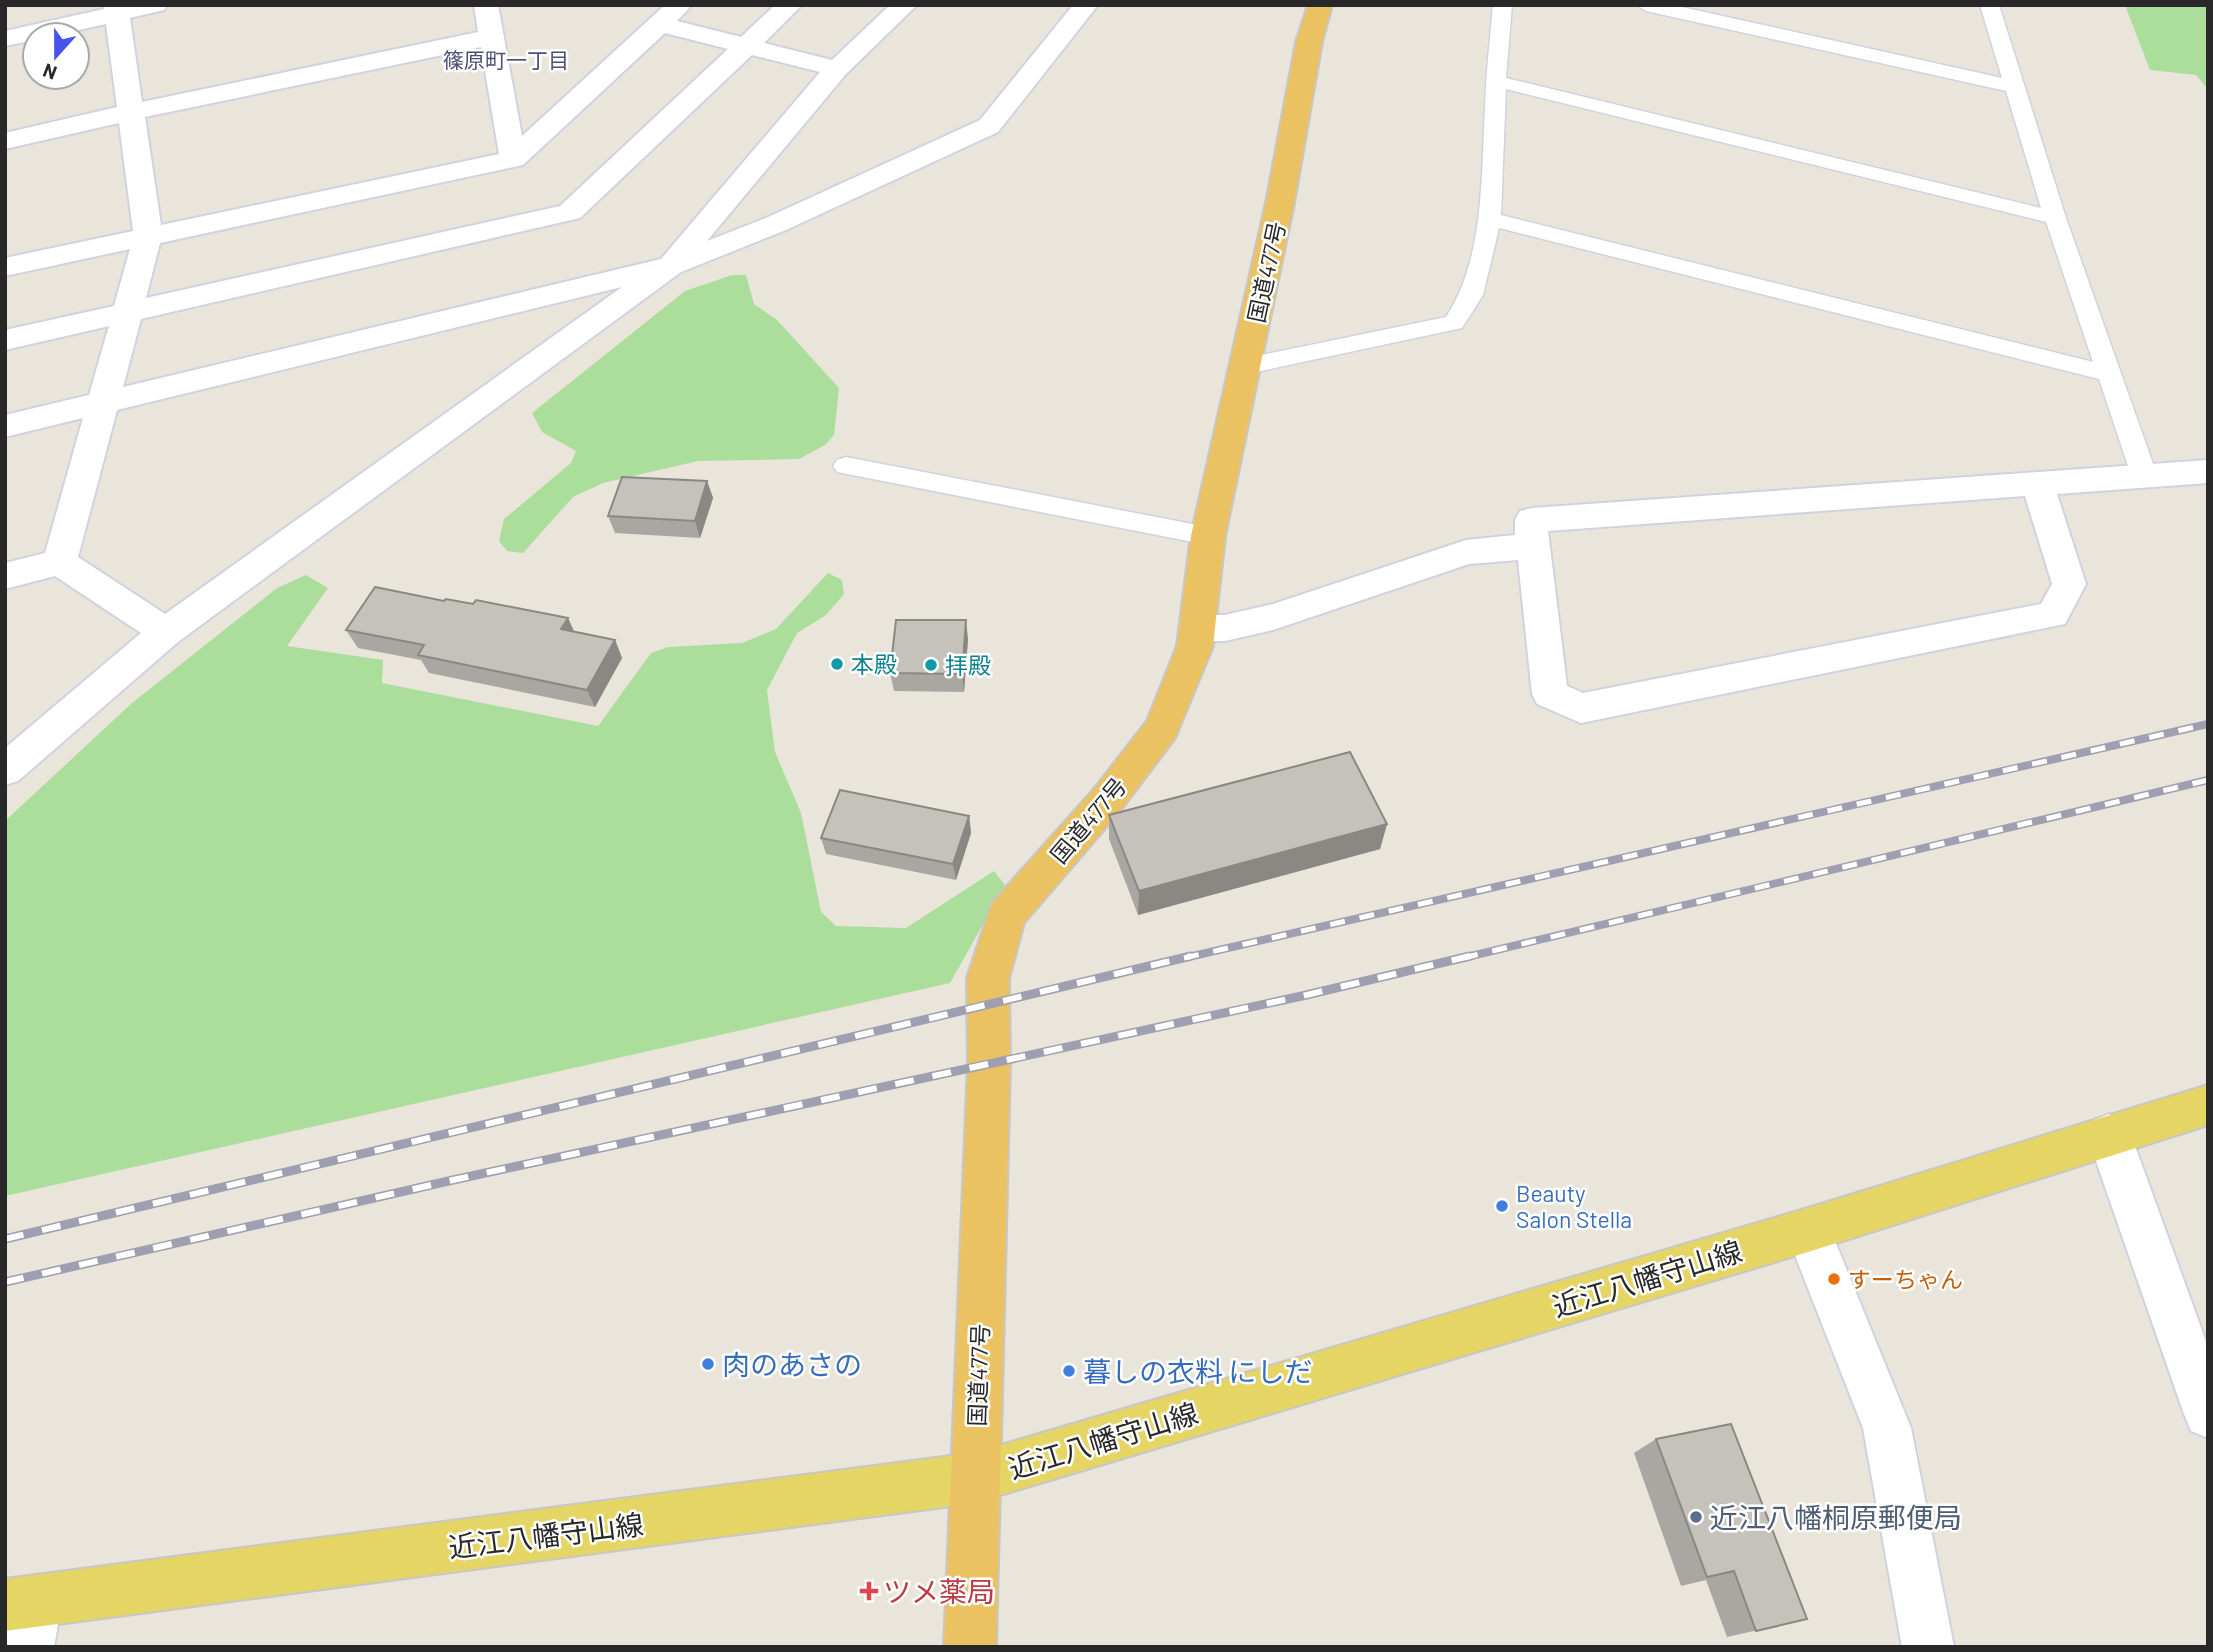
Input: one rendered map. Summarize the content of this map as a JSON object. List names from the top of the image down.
{
  "streets": {
    "highway": ["国道477号"],
    "main road": ["近江八幡守山線"]
  },
  "crossings": [
    ["国道477号", "近江八幡守山線"]
  ],
  "districts": ["篠原町一丁目"],
  "places": {
    "other": [
      "本殿",
      "拝殿",
      "Beauty Salon Stella",
      "すーちゃん",
      "肉のあさの",
      "暮しの衣料 にしだ",
      "近江八幡桐原郵便局"
    ],
    "health": ["ツメ薬局"]
  },
  "north": "bottom"
}
